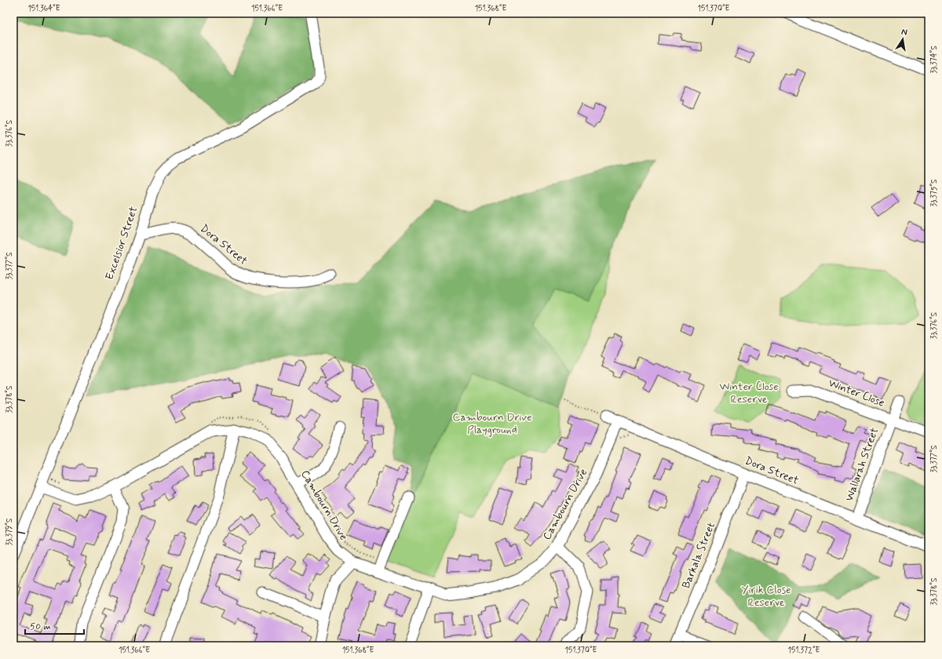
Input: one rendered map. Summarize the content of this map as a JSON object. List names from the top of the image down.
{
  "streets": {
    "street": [
      "Excelsior Street",
      "Dora Street",
      "Winter Close",
      "Wallarah Street",
      "Cambourn Drive",
      "Barkala Street"
    ]
  },
  "crossings": [
    ["Excelsior Street", "Dora Street"],
    ["Excelsior Street", "Cambourn Drive"],
    ["Dora Street", "Wallarah Street"],
    ["Dora Street", "Cambourn Drive"],
    ["Dora Street", "Barkala Street"],
    ["Winter Close", "Wallarah Street"]
  ],
  "parks": ["Winter Close Reserve", "Cambourn Drive Playground", "Yirik Close Reserve"],
  "scale_bar": "50 m",
  "north": "top",
  "coordinates": [
    "151.364°E",
    "151.366°E",
    "151.368°E",
    "151.370°E",
    "33.374°S",
    "33.376°S",
    "33.375°S",
    "33.377°S",
    "33.378°S",
    "33.379°S",
    "151.372°E"
  ]
}
